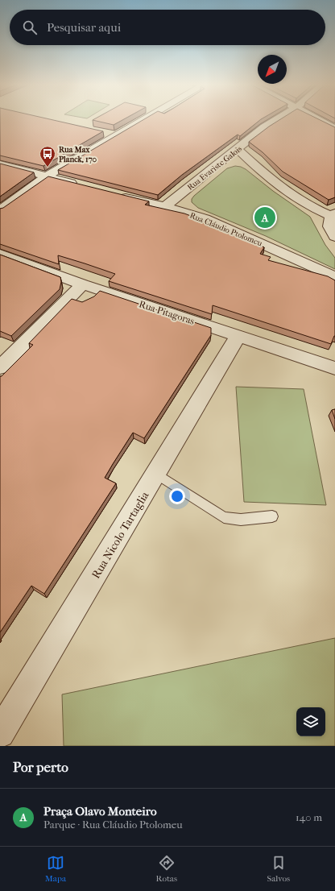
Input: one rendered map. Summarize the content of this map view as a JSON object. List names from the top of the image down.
{
  "streets": {
    "street": [
      "Rua Evariste Galois",
      "Rua Cláudio Ptolomeu",
      "Rua Pitagoras",
      "Rua Nicolo Tartaglia"
    ]
  },
  "crossings": [
    ["Rua Evariste Galois", "Rua Cláudio Ptolomeu"],
    ["Rua Pitagoras", "Rua Nicolo Tartaglia"]
  ],
  "places": {
    "bus stop": ["Rua Max Planck, 170"]
  },
  "north": "bottom left",
  "page": {
    "search": "Pesquisar aqui",
    "pins": "A",
    "heading": "Por perto",
    "list": [
      {
        "mark": "A",
        "name": "Praça Olavo Monteiro",
        "note": "Parque · Rua Cláudio Ptolomeu",
        "value": "140 m"
      }
    ],
    "nav": ["Mapa", "Rotas", "Salvos"]
  }
}
